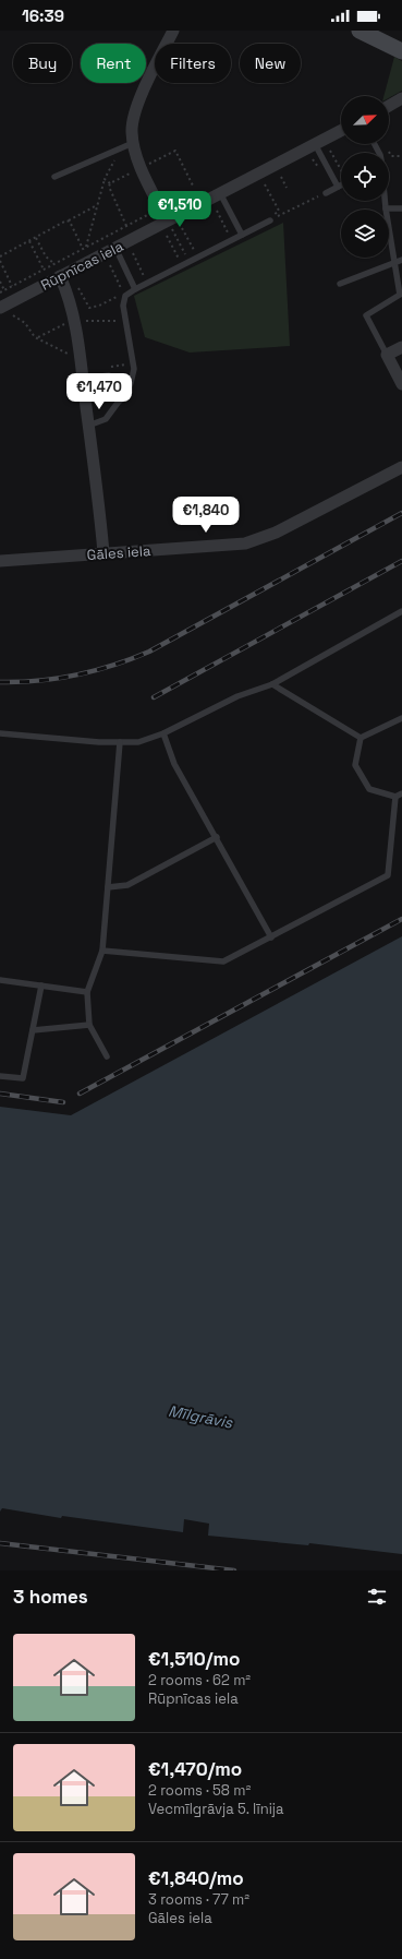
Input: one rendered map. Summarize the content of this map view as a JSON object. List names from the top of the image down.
{
  "streets": {
    "street": ["Rūpnīcas iela", "Gāles iela"]
  },
  "water": ["Mīlgrāvis"],
  "north": "top right",
  "page": {
    "status": "16:39",
    "chip": [
      "Buy",
      "Rent",
      "Filters",
      "New"
    ],
    "price": ["€1,510", "€1,470", "€1,840"],
    "heading": "3 homes",
    "list": [
      {
        "name": "€1,510/mo",
        "note": "2 rooms · 62 m² · Rūpnīcas iela"
      },
      {
        "name": "€1,470/mo",
        "note": "2 rooms · 58 m² · Vecmīlgrāvja 5. līnija"
      },
      {
        "name": "€1,840/mo",
        "note": "3 rooms · 77 m² · Gāles iela"
      }
    ]
  }
}
